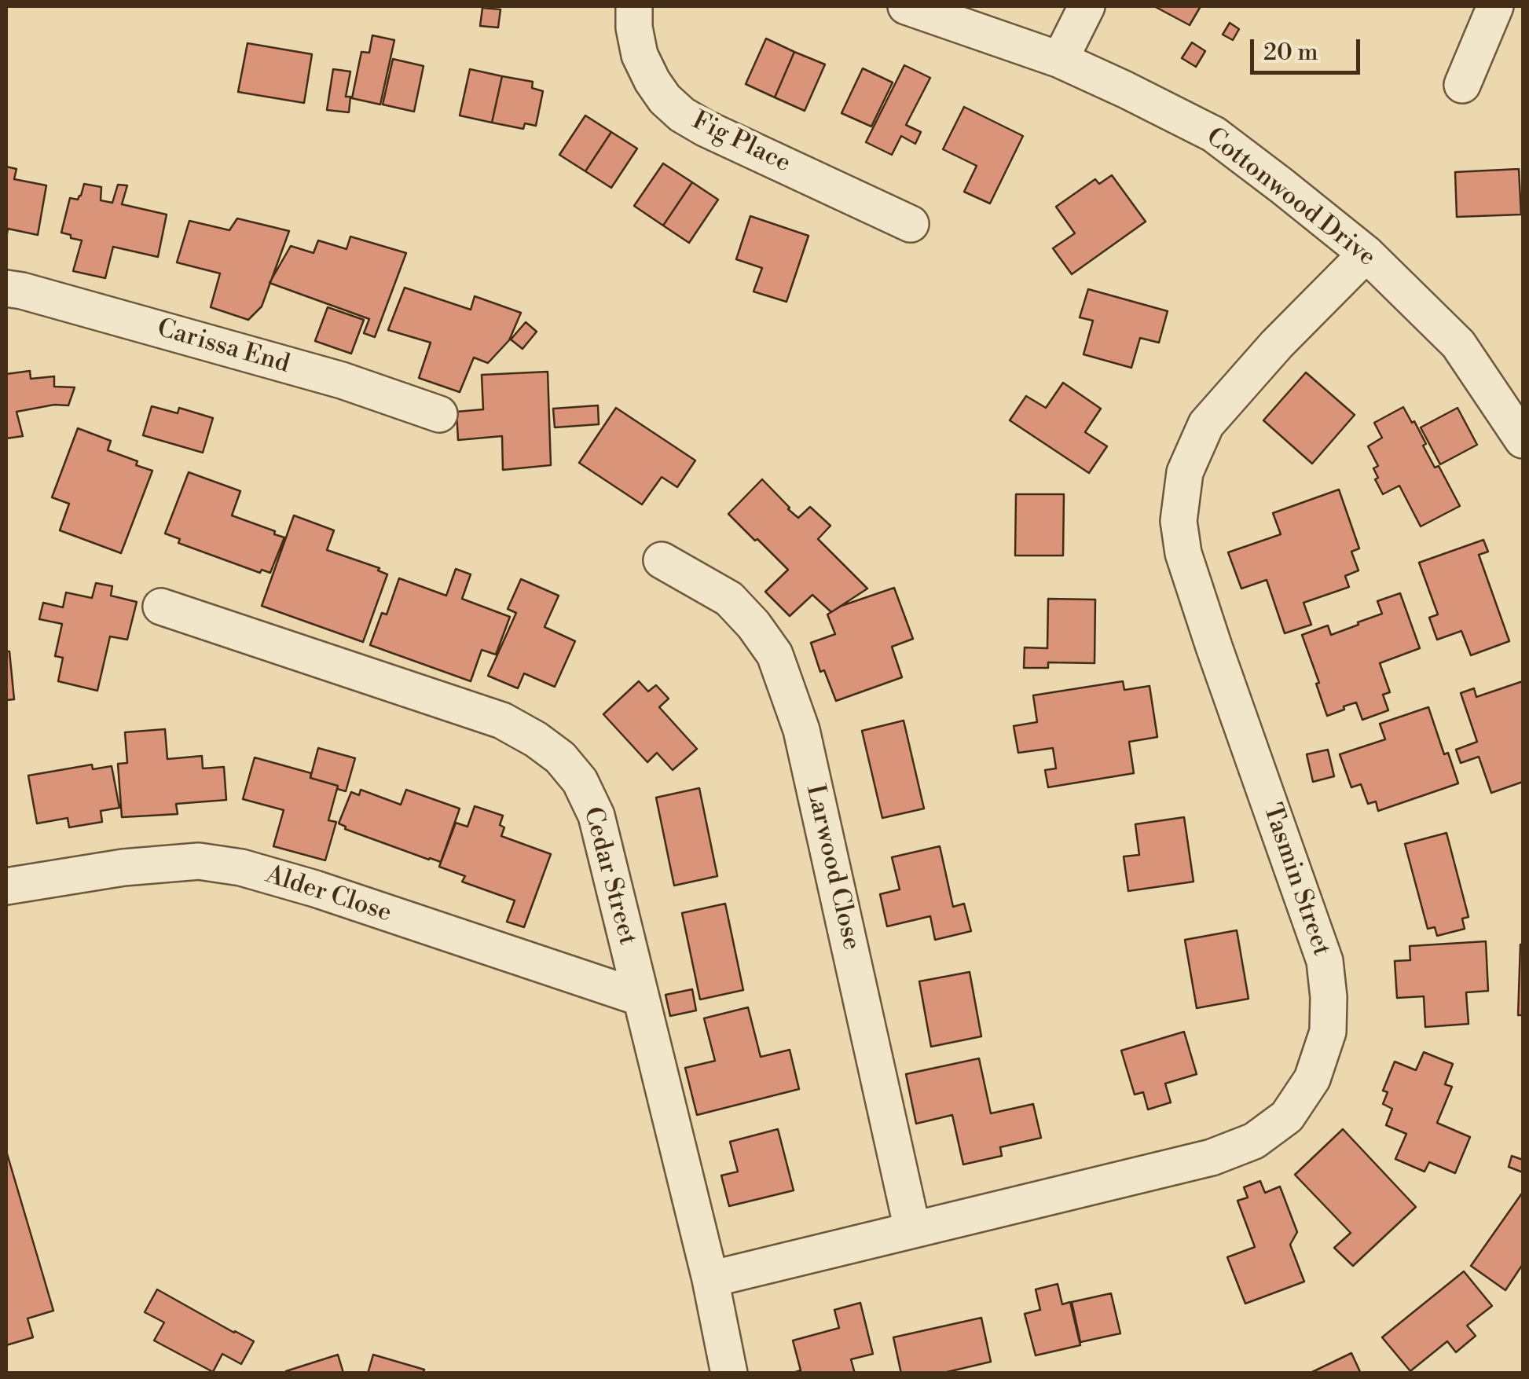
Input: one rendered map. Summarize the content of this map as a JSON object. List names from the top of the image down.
{
  "streets": {
    "street": [
      "Fig Place",
      "Cottonwood Drive",
      "Carissa End",
      "Larwood Close",
      "Cedar Street",
      "Tasmin Street",
      "Alder Close"
    ]
  },
  "crossings": [
    ["Cottonwood Drive", "Tasmin Street"],
    ["Larwood Close", "Tasmin Street"],
    ["Cedar Street", "Tasmin Street"],
    ["Cedar Street", "Alder Close"]
  ],
  "scale_bar": "20 m"
}
